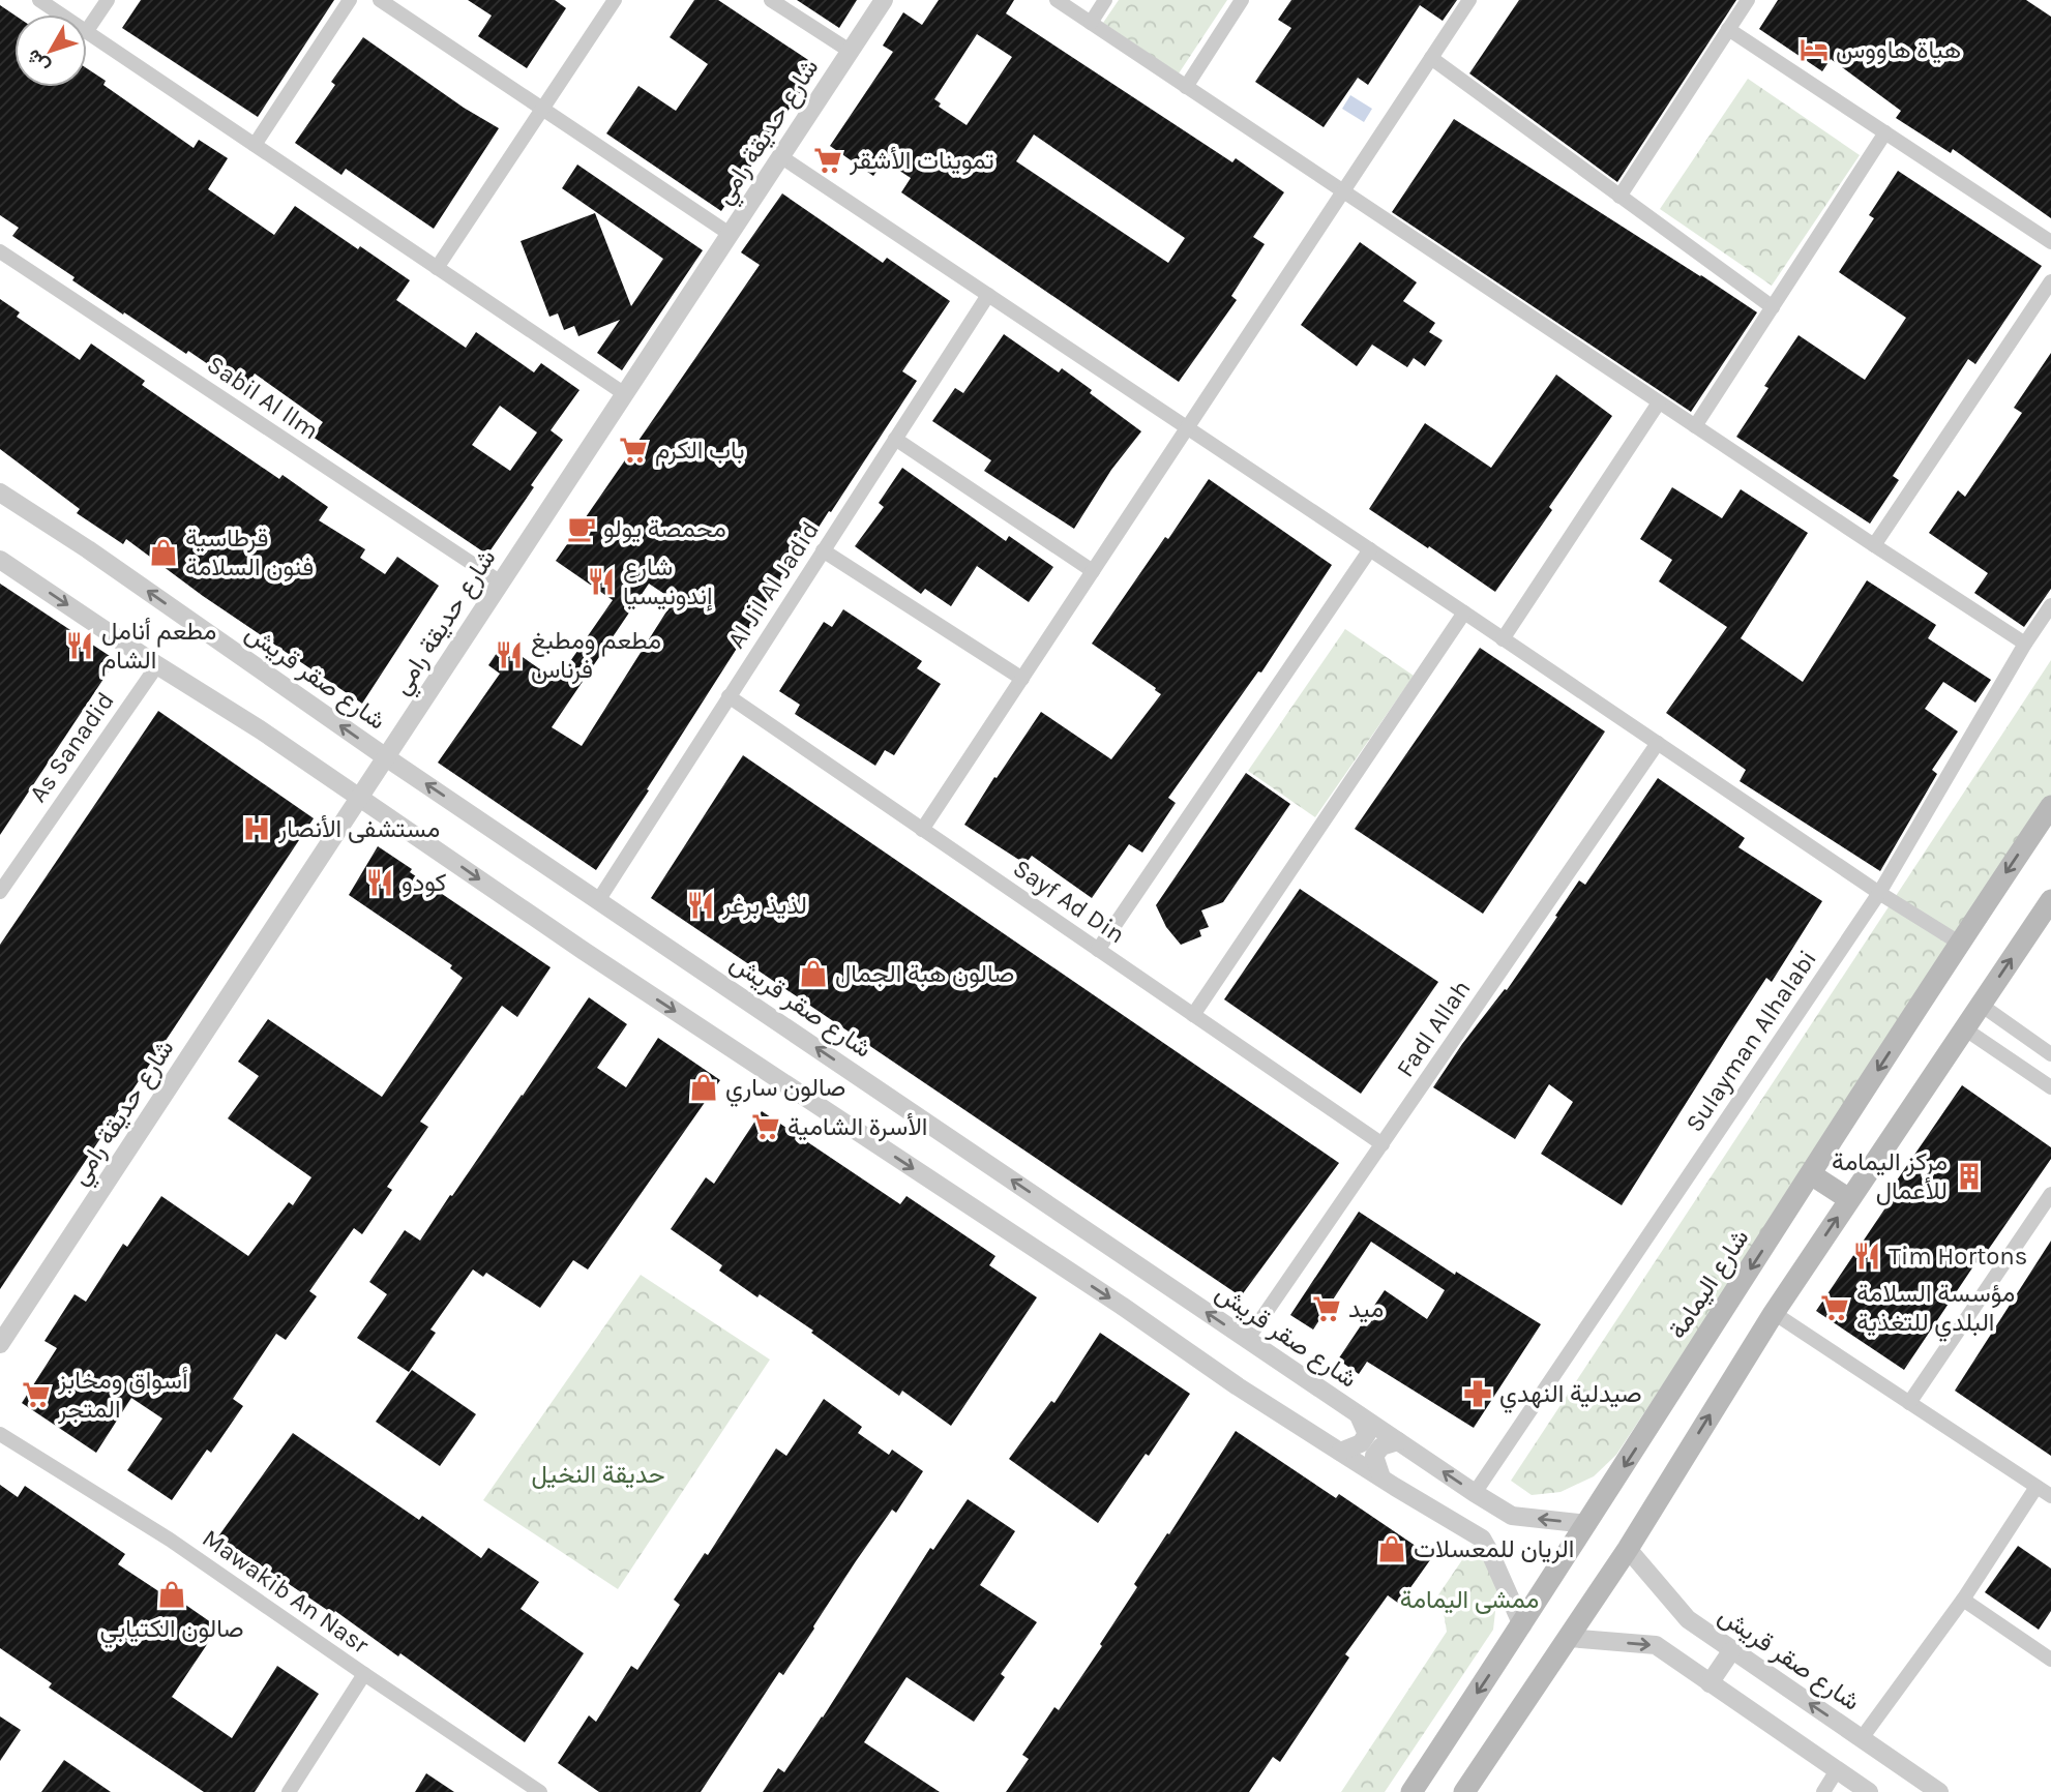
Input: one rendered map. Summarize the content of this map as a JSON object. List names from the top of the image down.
{
  "streets": {
    "main road": ["شارع اليمامة"],
    "street": [
      "شارع حديقة رامي",
      "Sabil Al llm",
      "Al Jil Al Jadid",
      "شارع صقر قريش",
      "As Sanadid",
      "Sayf Ad Din",
      "Fadl Allah",
      "Sulayman Alhalabi",
      "Mawakib An Nasr"
    ]
  },
  "crossings": [
    ["شارع حديقة رامي", "Sabil Al llm"],
    ["شارع حديقة رامي", "شارع صقر قريش"],
    ["Al Jil Al Jadid", "شارع صقر قريش"],
    ["Al Jil Al Jadid", "Sayf Ad Din"],
    ["شارع صقر قريش", "Fadl Allah"],
    ["شارع صقر قريش", "Sulayman Alhalabi"],
    ["شارع صقر قريش", "شارع اليمامة"],
    ["Sayf Ad Din", "Fadl Allah"]
  ],
  "parks": ["حديقة النخيل", "ممشى اليمامة"],
  "places": {
    "hotel": ["هياة هاووس"],
    "supermarket": [
      "تموينات الأشقر",
      "باب الكرم",
      "الأسرة الشامية",
      "مؤسسة السلامة البلدي للتغذية",
      "ميد",
      "أسواق ومخابز المتجر"
    ],
    "cafe": ["محمصة يولو"],
    "shop": [
      "قرطاسية فنون السلامة",
      "صالون هبة الجمال",
      "صالون ساري",
      "الريان للمعسلات",
      "صالون الكتيابي"
    ],
    "restaurant": [
      "شارع إندونيسيا",
      "مطعم أنامل الشام",
      "مطعم ومطبغ فرناس",
      "كودو",
      "لذيذ برغر",
      "Tim Hortons"
    ],
    "hospital": ["مستشفى الأنصار"],
    "building": ["مركز اليمامة للأعمال"],
    "pharmacy": ["صيدلية النهدي"]
  },
  "north": "bottom left"
}
